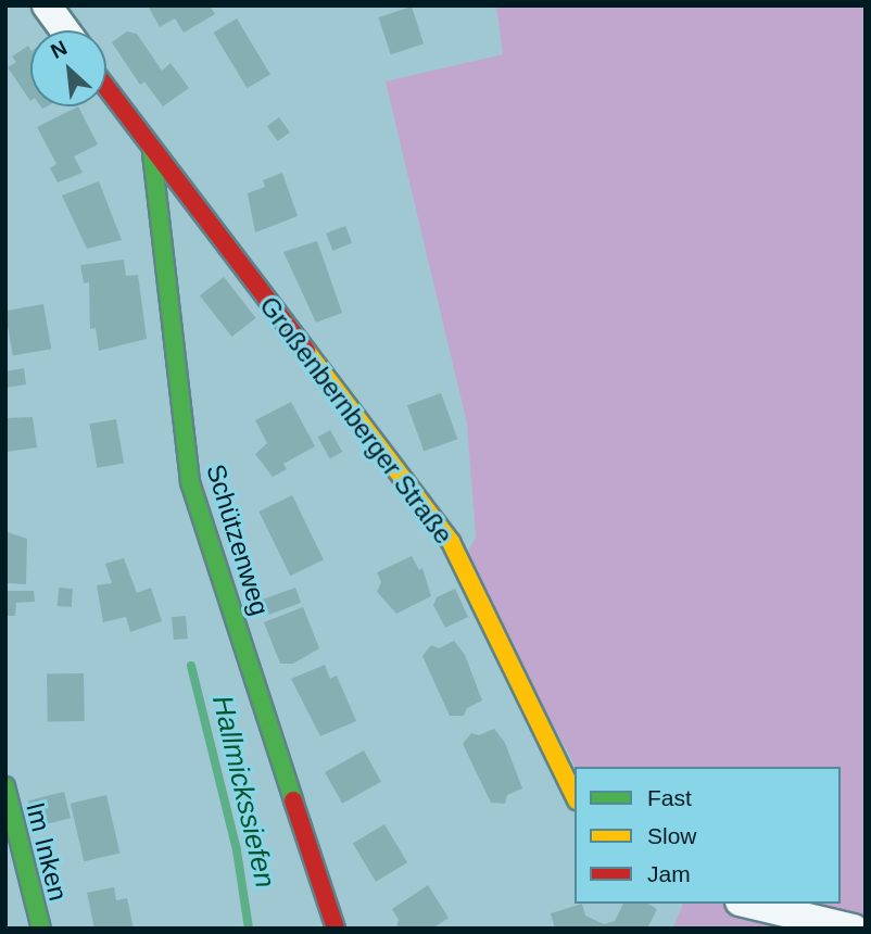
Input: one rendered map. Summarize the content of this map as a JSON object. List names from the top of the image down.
{
  "streets": {
    "street": ["Großenbernberger Straße", "Schützenweg", "Im Inken"]
  },
  "crossings": [
    ["Großenbernberger Straße", "Schützenweg"]
  ],
  "water": ["Hallmickssiefen"],
  "legend": ["Fast", "Slow", "Jam"],
  "north": "top left"
}
